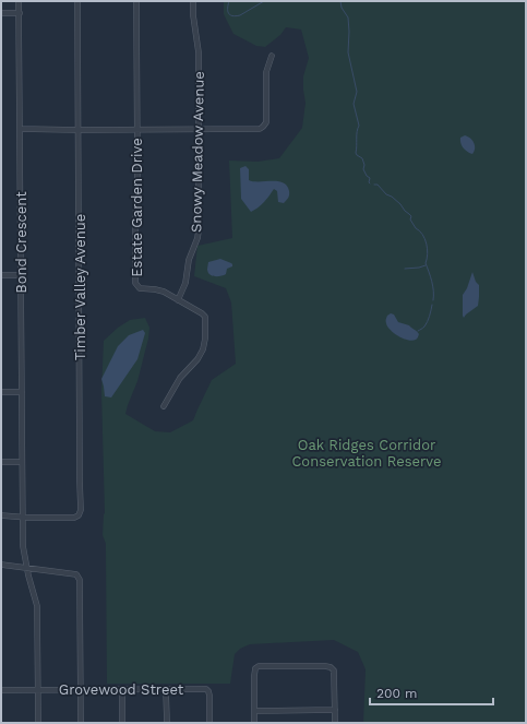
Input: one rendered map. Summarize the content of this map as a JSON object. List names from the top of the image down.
{
  "streets": {
    "street": [
      "Snowy Meadow Avenue",
      "Estate Garden Drive",
      "Bond Crescent",
      "Timber Valley Avenue",
      "Grovewood Street"
    ]
  },
  "crossings": [
    ["Snowy Meadow Avenue", "Estate Garden Drive"],
    ["Bond Crescent", "Timber Valley Avenue"],
    ["Bond Crescent", "Grovewood Street"]
  ],
  "parks": ["Oak Ridges Corridor Conservation Reserve"],
  "scale_bar": "200 m"
}
